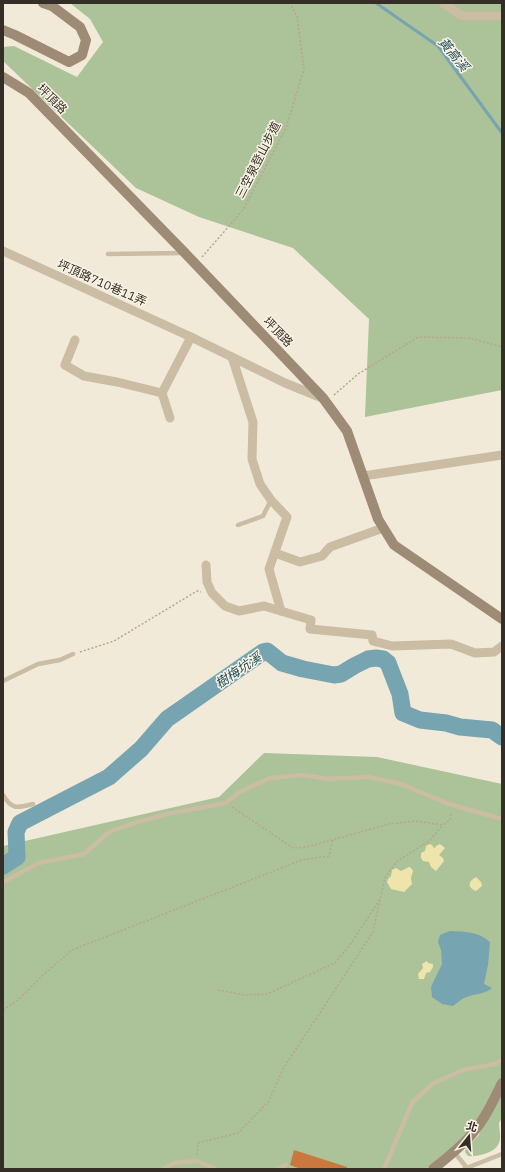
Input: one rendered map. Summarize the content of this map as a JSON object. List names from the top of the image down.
{
  "streets": {
    "street": ["坪頂路", "坪頂路710巷11弄"],
    "path": ["三空泉登山步道"]
  },
  "crossings": [
    ["坪頂路", "三空泉登山步道"],
    ["坪頂路", "坪頂路710巷11弄"]
  ],
  "water": ["黃高溪", "樹梅坑溪"],
  "north": "top"
}
